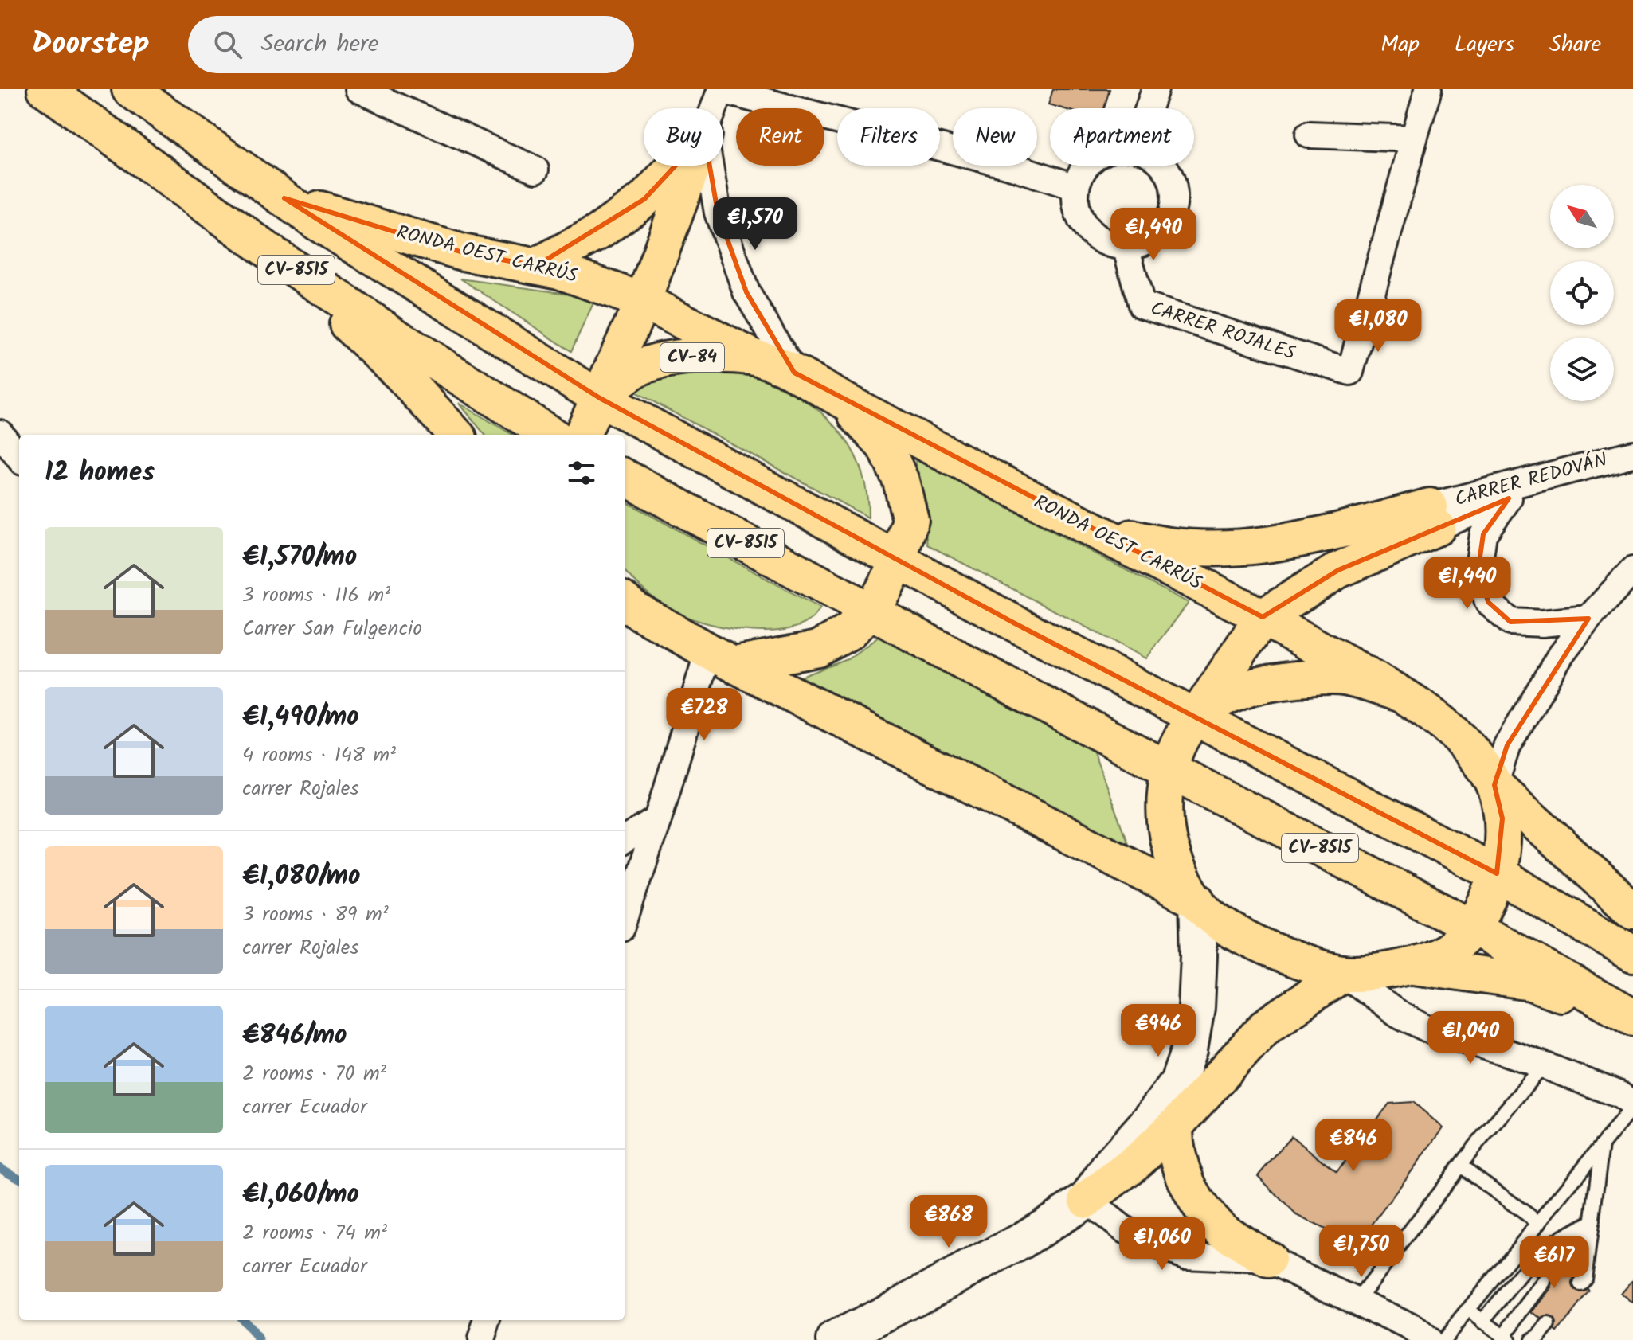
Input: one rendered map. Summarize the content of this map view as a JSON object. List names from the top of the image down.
{
  "streets": {
    "main road": ["RONDA OEST CARRÚS", "CV-8515", "CV-84"],
    "street": ["CARRER ROJALES", "CARRER REDOVÁN"]
  },
  "north": "top left",
  "page": {
    "header": "Doorstep",
    "search": "Search here",
    "nav": ["Map", "Layers", "Share"],
    "chip": [
      "Buy",
      "Rent",
      "Filters",
      "New",
      "Apartment"
    ],
    "price": [
      "€1,570",
      "€1,490",
      "€1,080",
      "€1,440",
      "€728",
      "€946",
      "€1,040",
      "€846",
      "€868",
      "€1,060",
      "€1,750",
      "€617"
    ],
    "heading": "12 homes",
    "list": [
      {
        "name": "€1,570/mo",
        "note": "3 rooms · 116 m² · Carrer San Fulgencio"
      },
      {
        "name": "€1,490/mo",
        "note": "4 rooms · 148 m² · carrer Rojales"
      },
      {
        "name": "€1,080/mo",
        "note": "3 rooms · 89 m² · carrer Rojales"
      },
      {
        "name": "€846/mo",
        "note": "2 rooms · 70 m² · carrer Ecuador"
      },
      {
        "name": "€1,060/mo",
        "note": "2 rooms · 74 m² · carrer Ecuador"
      }
    ]
  }
}
